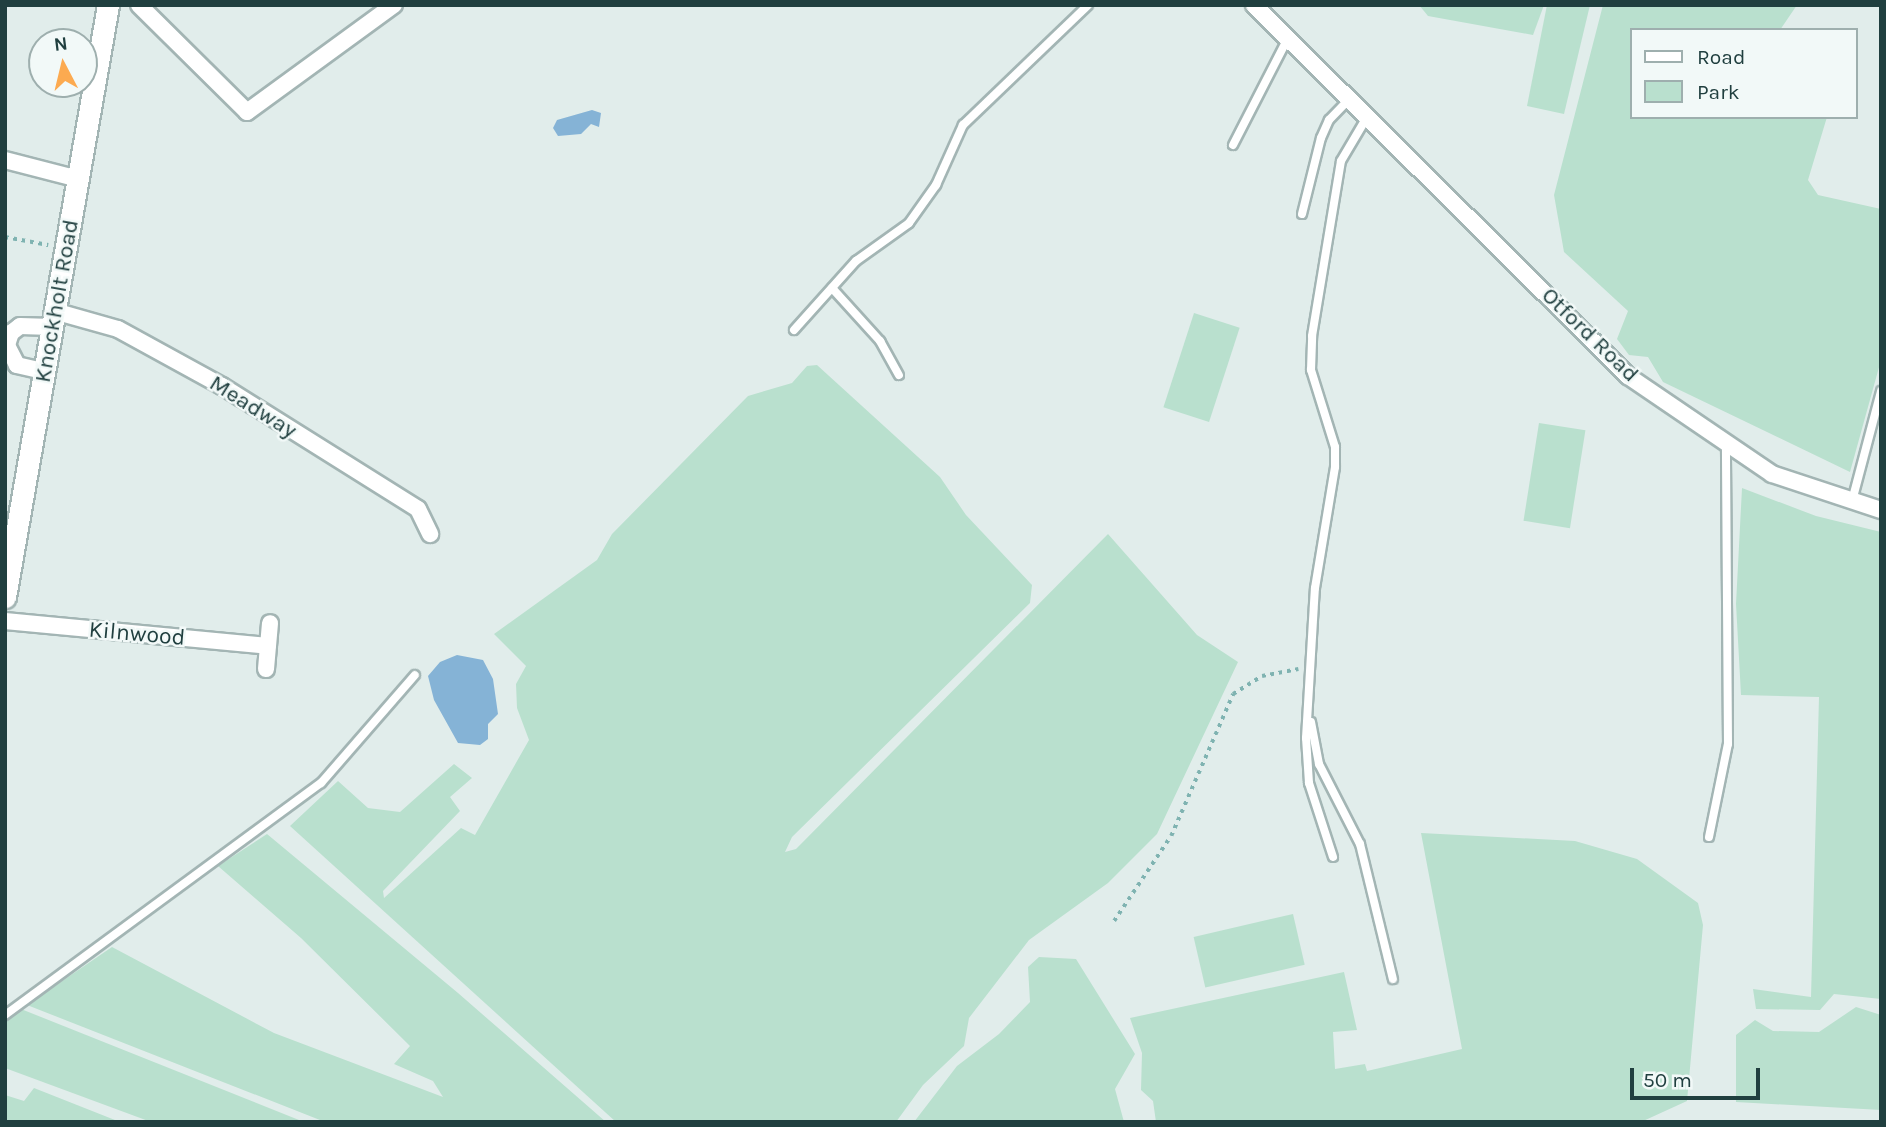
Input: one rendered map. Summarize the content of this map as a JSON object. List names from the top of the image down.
{
  "streets": {
    "street": [
      "Knockholt Road",
      "Otford Road",
      "Meadway",
      "Kilnwood"
    ]
  },
  "crossings": [
    ["Knockholt Road", "Meadway"]
  ],
  "legend": ["Road", "Park"],
  "scale_bar": "50 m",
  "north": "top"
}
